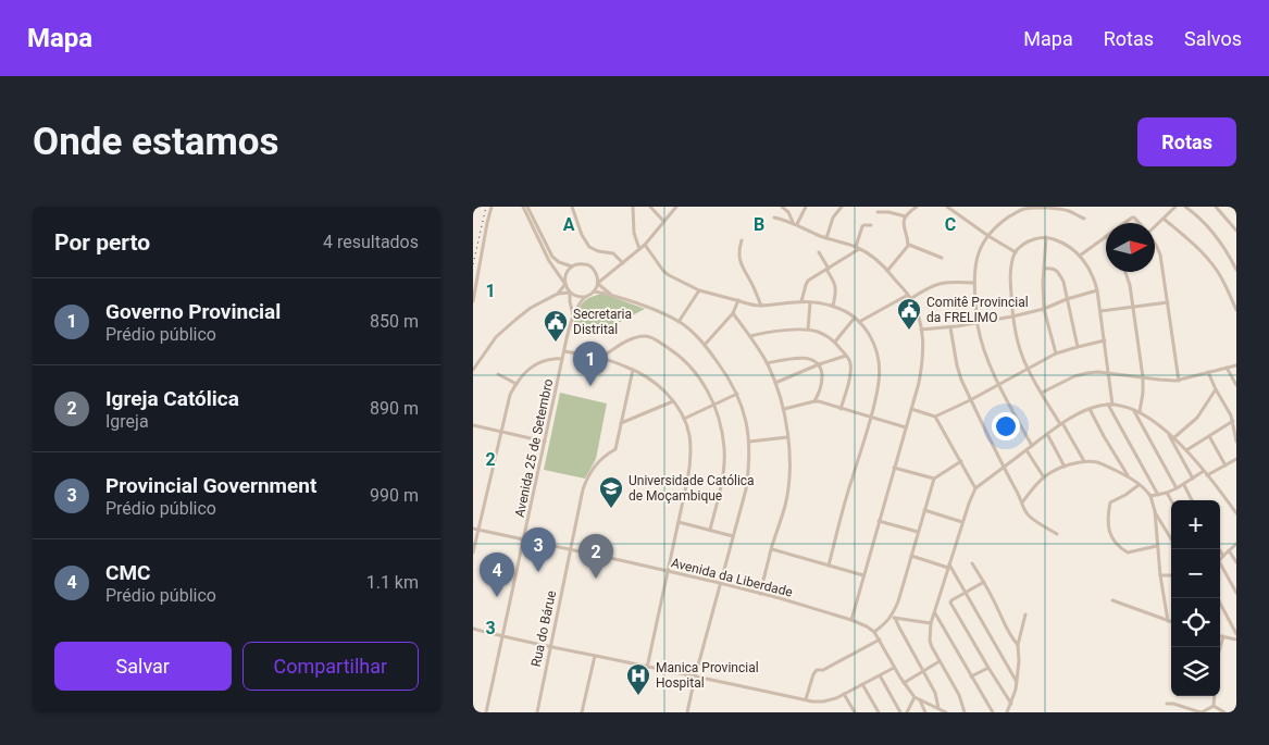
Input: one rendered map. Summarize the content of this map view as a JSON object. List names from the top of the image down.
{
  "streets": {
    "street": ["Avenida 25 de Setembro", "Avenida da Liberdade", "Rua do Bárue"]
  },
  "crossings": [
    ["Avenida 25 de Setembro", "Avenida da Liberdade"],
    ["Avenida da Liberdade", "Rua do Bárue"]
  ],
  "places": {
    "public building": ["Comitê Provincial da FRELIMO", "Secretaria Distrital"],
    "school or university": ["Universidade Católica de Moçambique"],
    "hospital": ["Manica Provincial Hospital"]
  },
  "north": "right",
  "page": {
    "header": "Mapa",
    "nav": ["Mapa", "Rotas", "Salvos"],
    "buttons": [
      "Rotas",
      ["Salvar", "Compartilhar"]
    ],
    "title": "Onde estamos",
    "heading": ["Por perto", "4 resultados"],
    "list": [
      {
        "mark": "1",
        "name": "Governo Provincial",
        "note": "Prédio público",
        "value": "850 m"
      },
      {
        "mark": "2",
        "name": "Igreja Católica",
        "note": "Igreja",
        "value": "890 m"
      },
      {
        "mark": "3",
        "name": "Provincial Government",
        "note": "Prédio público",
        "value": "990 m"
      },
      {
        "mark": "4",
        "name": "CMC",
        "note": "Prédio público",
        "value": "1.1 km"
      }
    ],
    "pins": [
      "1",
      "3",
      "2",
      "4"
    ],
    "map_buttons": ["+", "−"]
  },
  "grid": {
    "columns": ["A", "B", "C"],
    "rows": ["1", "2", "3"]
  }
}
